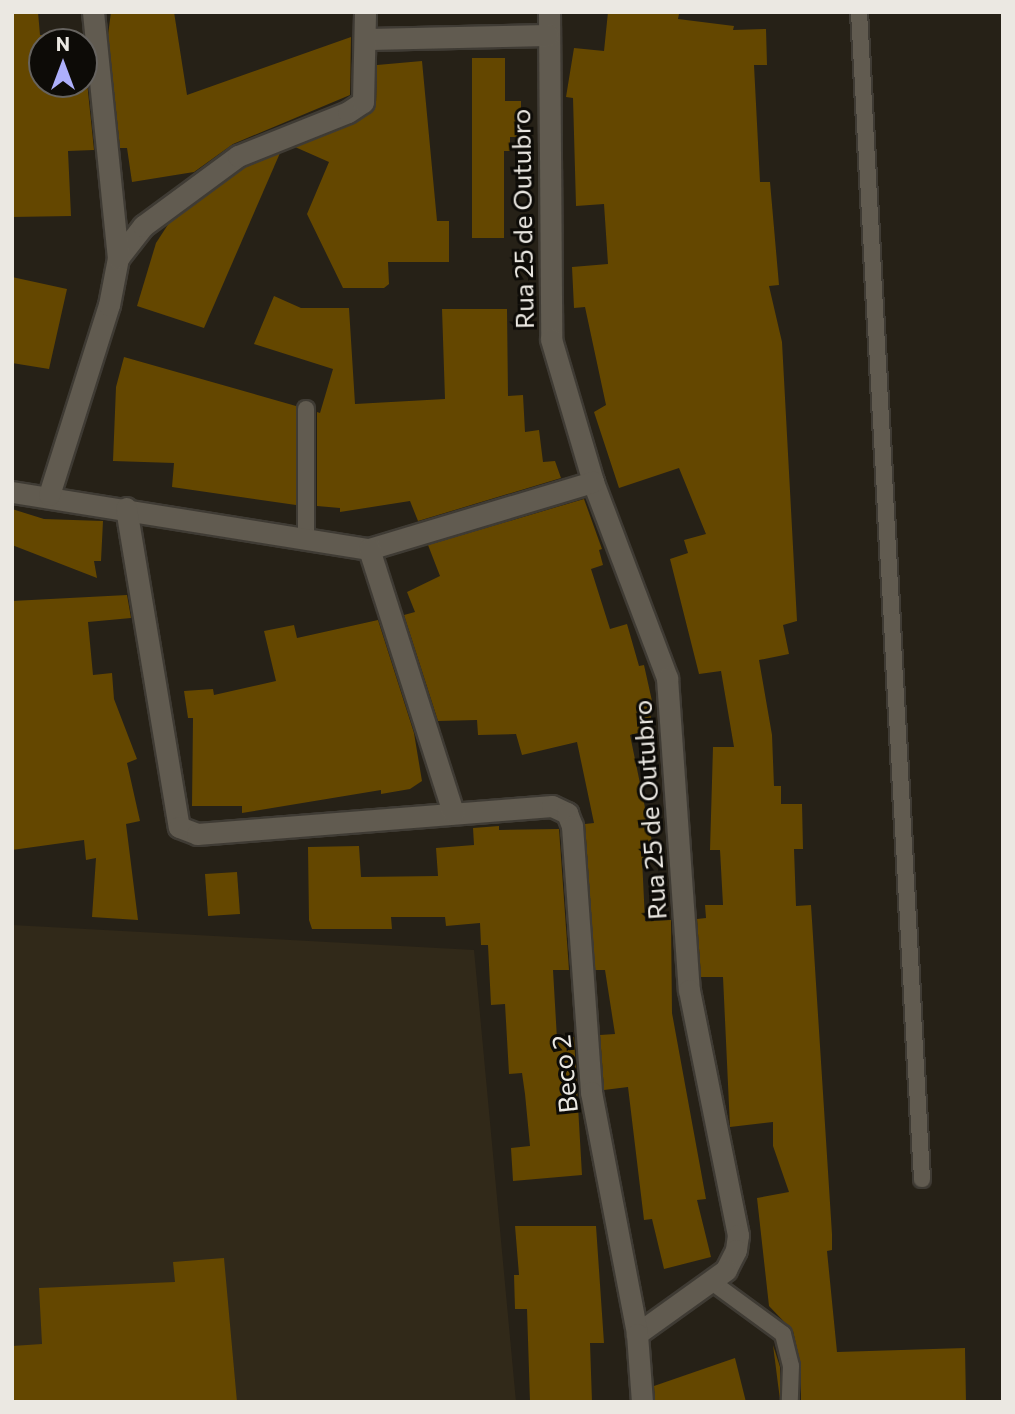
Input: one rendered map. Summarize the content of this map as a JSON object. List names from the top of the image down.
{
  "streets": {
    "street": ["Rua 25 de Outubro", "Beco 2"]
  },
  "crossings": [
    ["Rua 25 de Outubro", "Beco 2"]
  ],
  "north": "top"
}
